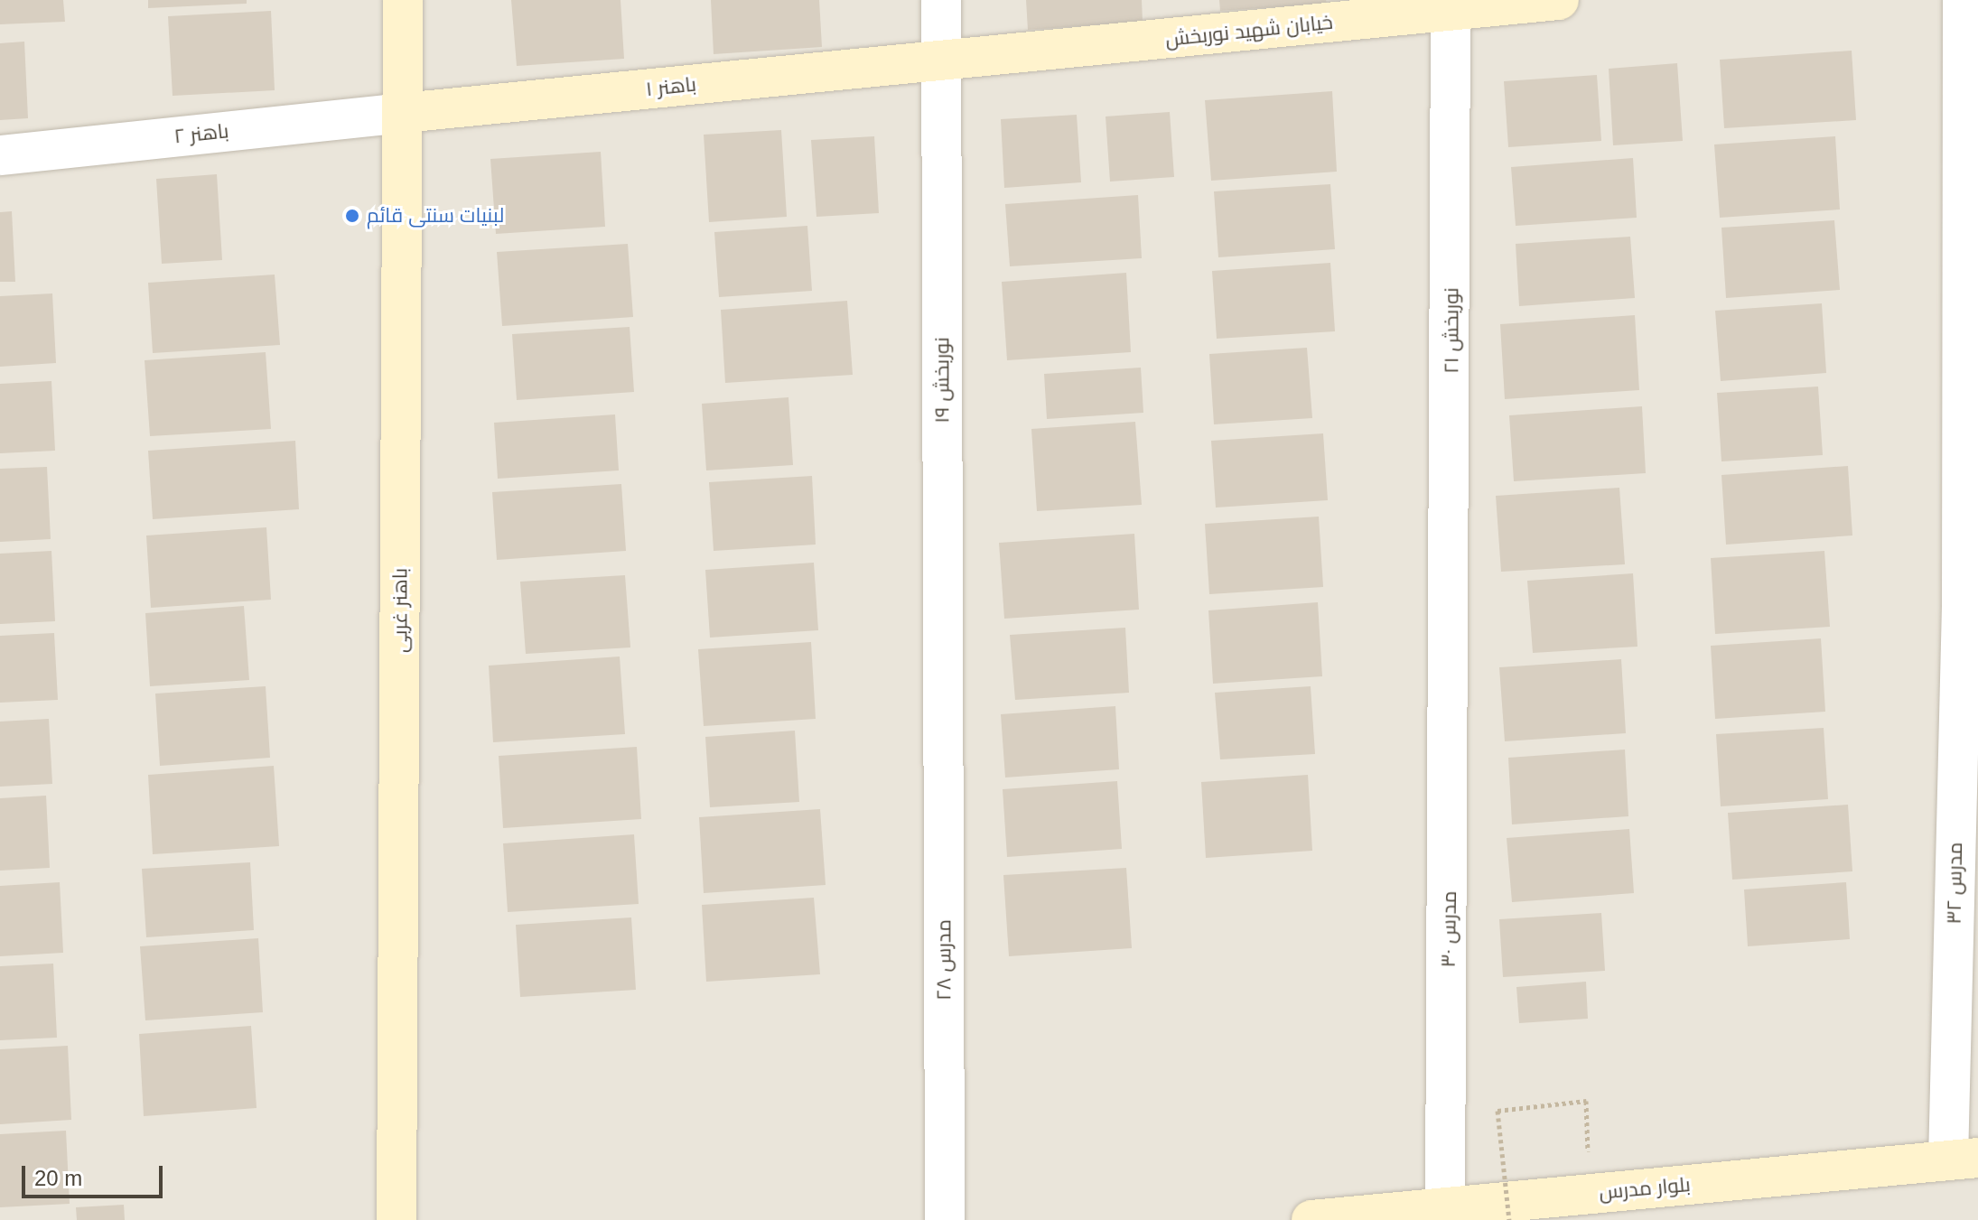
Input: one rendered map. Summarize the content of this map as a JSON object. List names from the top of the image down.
{
  "streets": {
    "street": [
      "خیابان شهید نوربخش",
      "باهنر ۱",
      "باهنر ۲",
      "نوربخش ۲۱",
      "نوربخش ۱۹",
      "باهنر غربی",
      "مدرس ۳۲",
      "مدرس ۳۰",
      "مدرس ۲۸",
      "بلوار مدرس"
    ]
  },
  "crossings": [
    ["خیابان شهید نوربخش", "باهنر ۱"],
    ["خیابان شهید نوربخش", "نوربخش ۲۱"],
    ["خیابان شهید نوربخش", "نوربخش ۱۹"],
    ["باهنر ۱", "باهنر ۲"],
    ["باهنر ۱", "نوربخش ۱۹"],
    ["باهنر ۱", "باهنر غربی"],
    ["باهنر ۲", "باهنر غربی"],
    ["نوربخش ۲۱", "مدرس ۳۰"],
    ["نوربخش ۱۹", "مدرس ۲۸"],
    ["مدرس ۳۲", "بلوار مدرس"],
    ["مدرس ۳۰", "بلوار مدرس"]
  ],
  "places": ["لبنیات سنتی قائم"],
  "scale_bar": "20 m"
}
